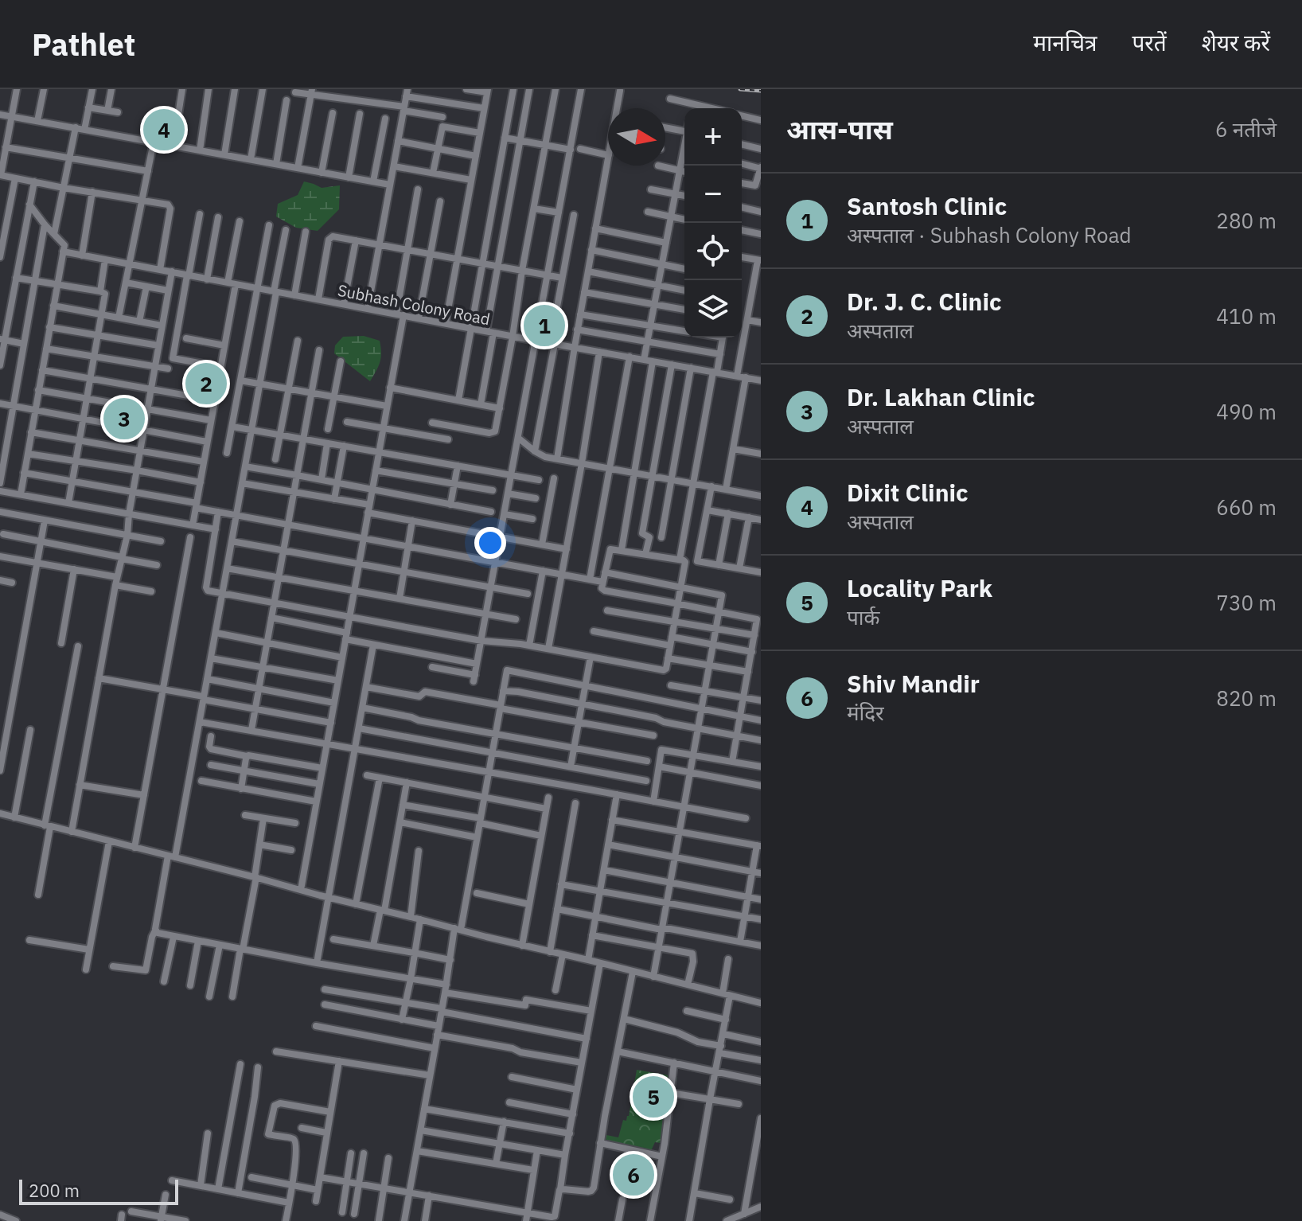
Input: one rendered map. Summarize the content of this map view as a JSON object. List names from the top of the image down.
{
  "streets": {
    "street": ["Subhash Colony Road"]
  },
  "scale_bar": "200 m",
  "north": "right",
  "page": {
    "header": "Pathlet",
    "nav": ["मानचित्र", "परतें", "शेयर करें"],
    "heading": ["आस-पास", "6 नतीजे"],
    "pins": [
      "4",
      "1",
      "2",
      "3",
      "5",
      "6"
    ],
    "map_buttons": ["+", "−"],
    "list": [
      {
        "mark": "1",
        "name": "Santosh Clinic",
        "note": "अस्पताल · Subhash Colony Road",
        "value": "280 m"
      },
      {
        "mark": "2",
        "name": "Dr. J. C. Clinic",
        "note": "अस्पताल",
        "value": "410 m"
      },
      {
        "mark": "3",
        "name": "Dr. Lakhan Clinic",
        "note": "अस्पताल",
        "value": "490 m"
      },
      {
        "mark": "4",
        "name": "Dixit Clinic",
        "note": "अस्पताल",
        "value": "660 m"
      },
      {
        "mark": "5",
        "name": "Locality Park",
        "note": "पार्क",
        "value": "730 m"
      },
      {
        "mark": "6",
        "name": "Shiv Mandir",
        "note": "मंदिर",
        "value": "820 m"
      }
    ],
    "scale": "200 m"
  }
}
